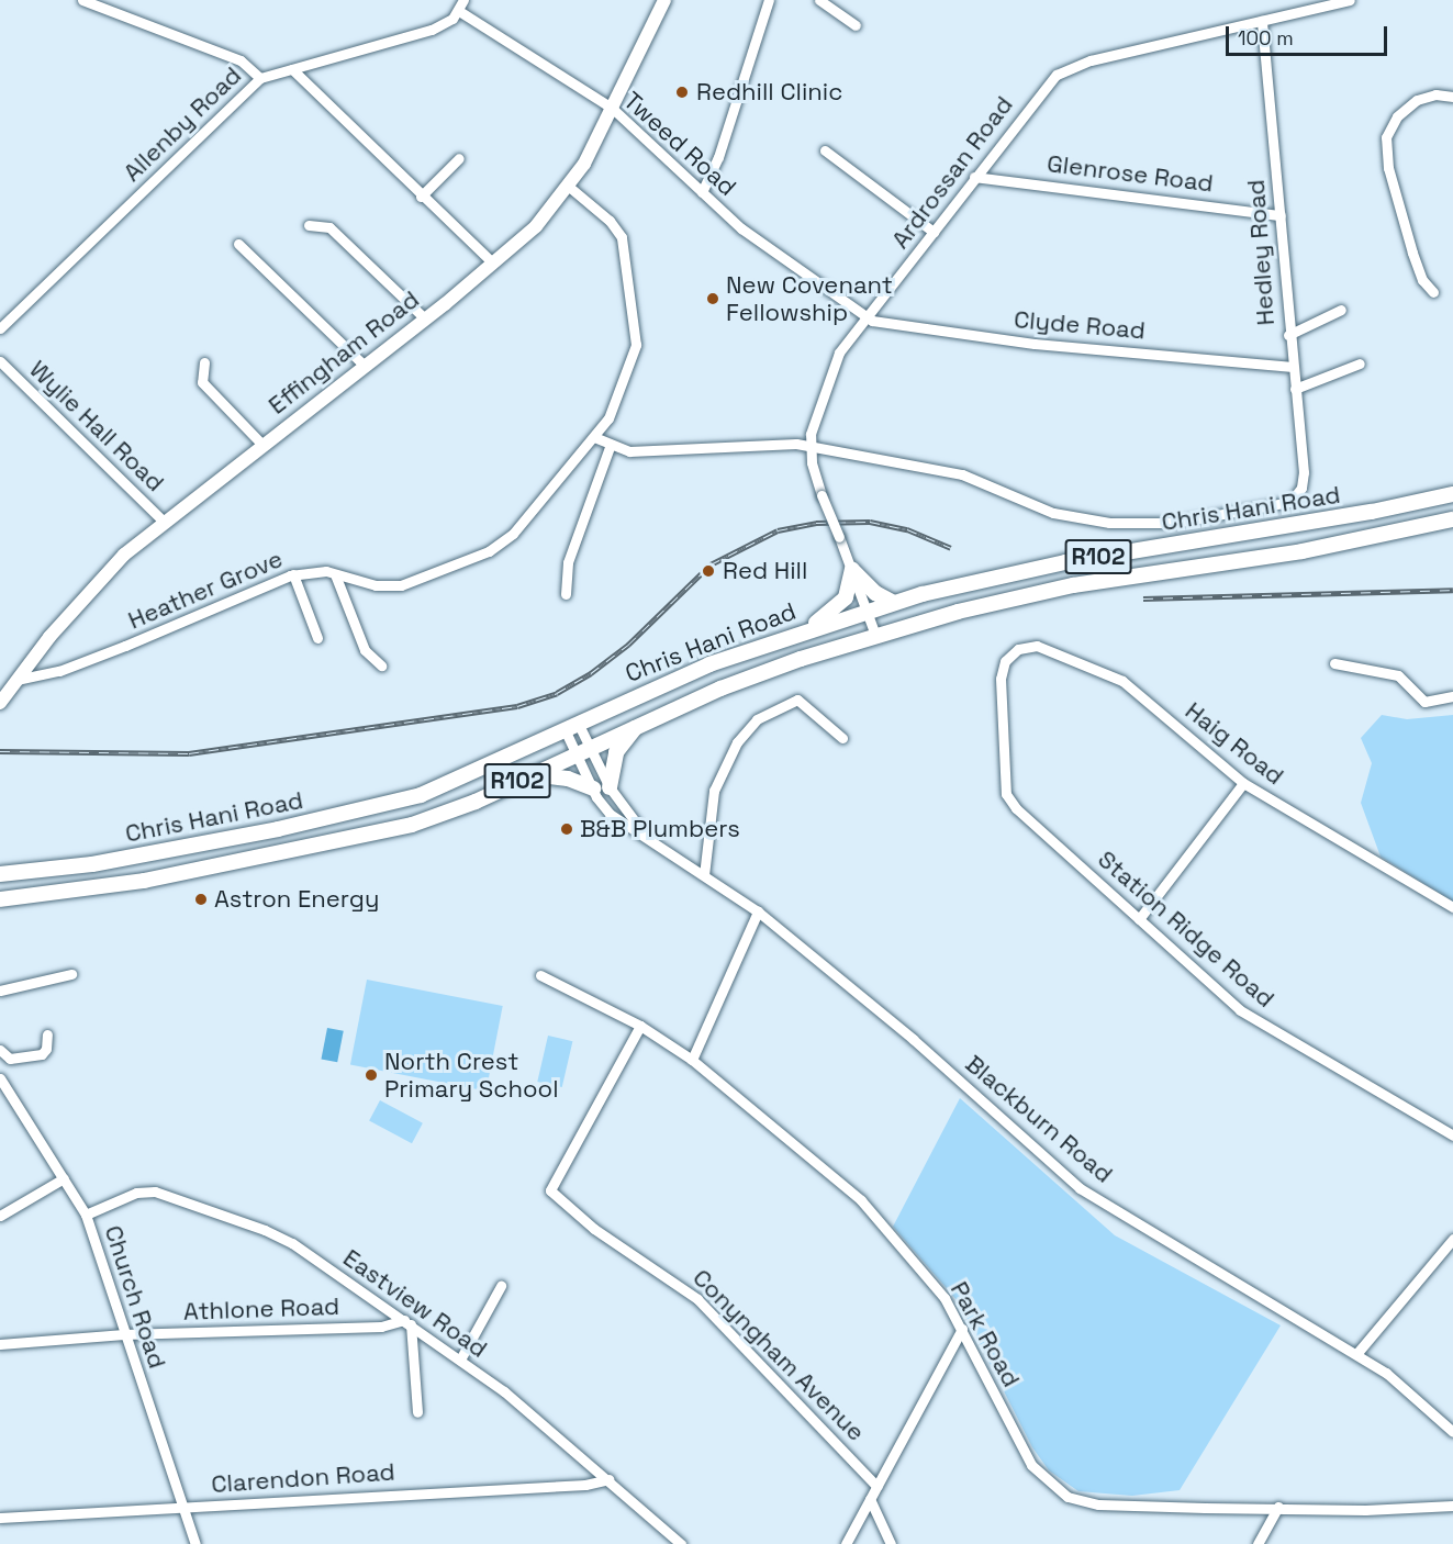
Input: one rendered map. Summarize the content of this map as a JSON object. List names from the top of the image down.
{
  "streets": {
    "main road": ["Chris Hani Road", "R102"],
    "street": [
      "Allenby Road",
      "Tweed Road",
      "Ardrossan Road",
      "Glenrose Road",
      "Hedley Road",
      "Clyde Road",
      "Effingham Road",
      "Wylie Hall Road",
      "Heather Grove",
      "Haig Road",
      "Station Ridge Road",
      "Blackburn Road",
      "Church Road",
      "Eastview Road",
      "Athlone Road",
      "Park Road",
      "Conyngham Avenue",
      "Clarendon Road"
    ]
  },
  "crossings": [
    ["Allenby Road", "Tweed Road"],
    ["Tweed Road", "Ardrossan Road"],
    ["Tweed Road", "Clyde Road"],
    ["Tweed Road", "Effingham Road"],
    ["Ardrossan Road", "Glenrose Road"],
    ["Ardrossan Road", "Hedley Road"],
    ["Ardrossan Road", "Clyde Road"],
    ["Ardrossan Road", "Chris Hani Road"],
    ["Glenrose Road", "Hedley Road"],
    ["Hedley Road", "Clyde Road"],
    ["Effingham Road", "Wylie Hall Road"],
    ["Effingham Road", "Heather Grove"],
    ["Chris Hani Road", "Blackburn Road"],
    ["Haig Road", "Station Ridge Road"],
    ["Church Road", "Eastview Road"],
    ["Church Road", "Athlone Road"],
    ["Church Road", "Clarendon Road"],
    ["Eastview Road", "Athlone Road"],
    ["Eastview Road", "Clarendon Road"],
    ["Park Road", "Conyngham Avenue"]
  ],
  "places": [
    "Redhill Clinic",
    "New Covenant Fellowship",
    "Red Hill",
    "B&B Plumbers",
    "Astron Energy",
    "North Crest Primary School"
  ],
  "scale_bar": "100 m"
}
